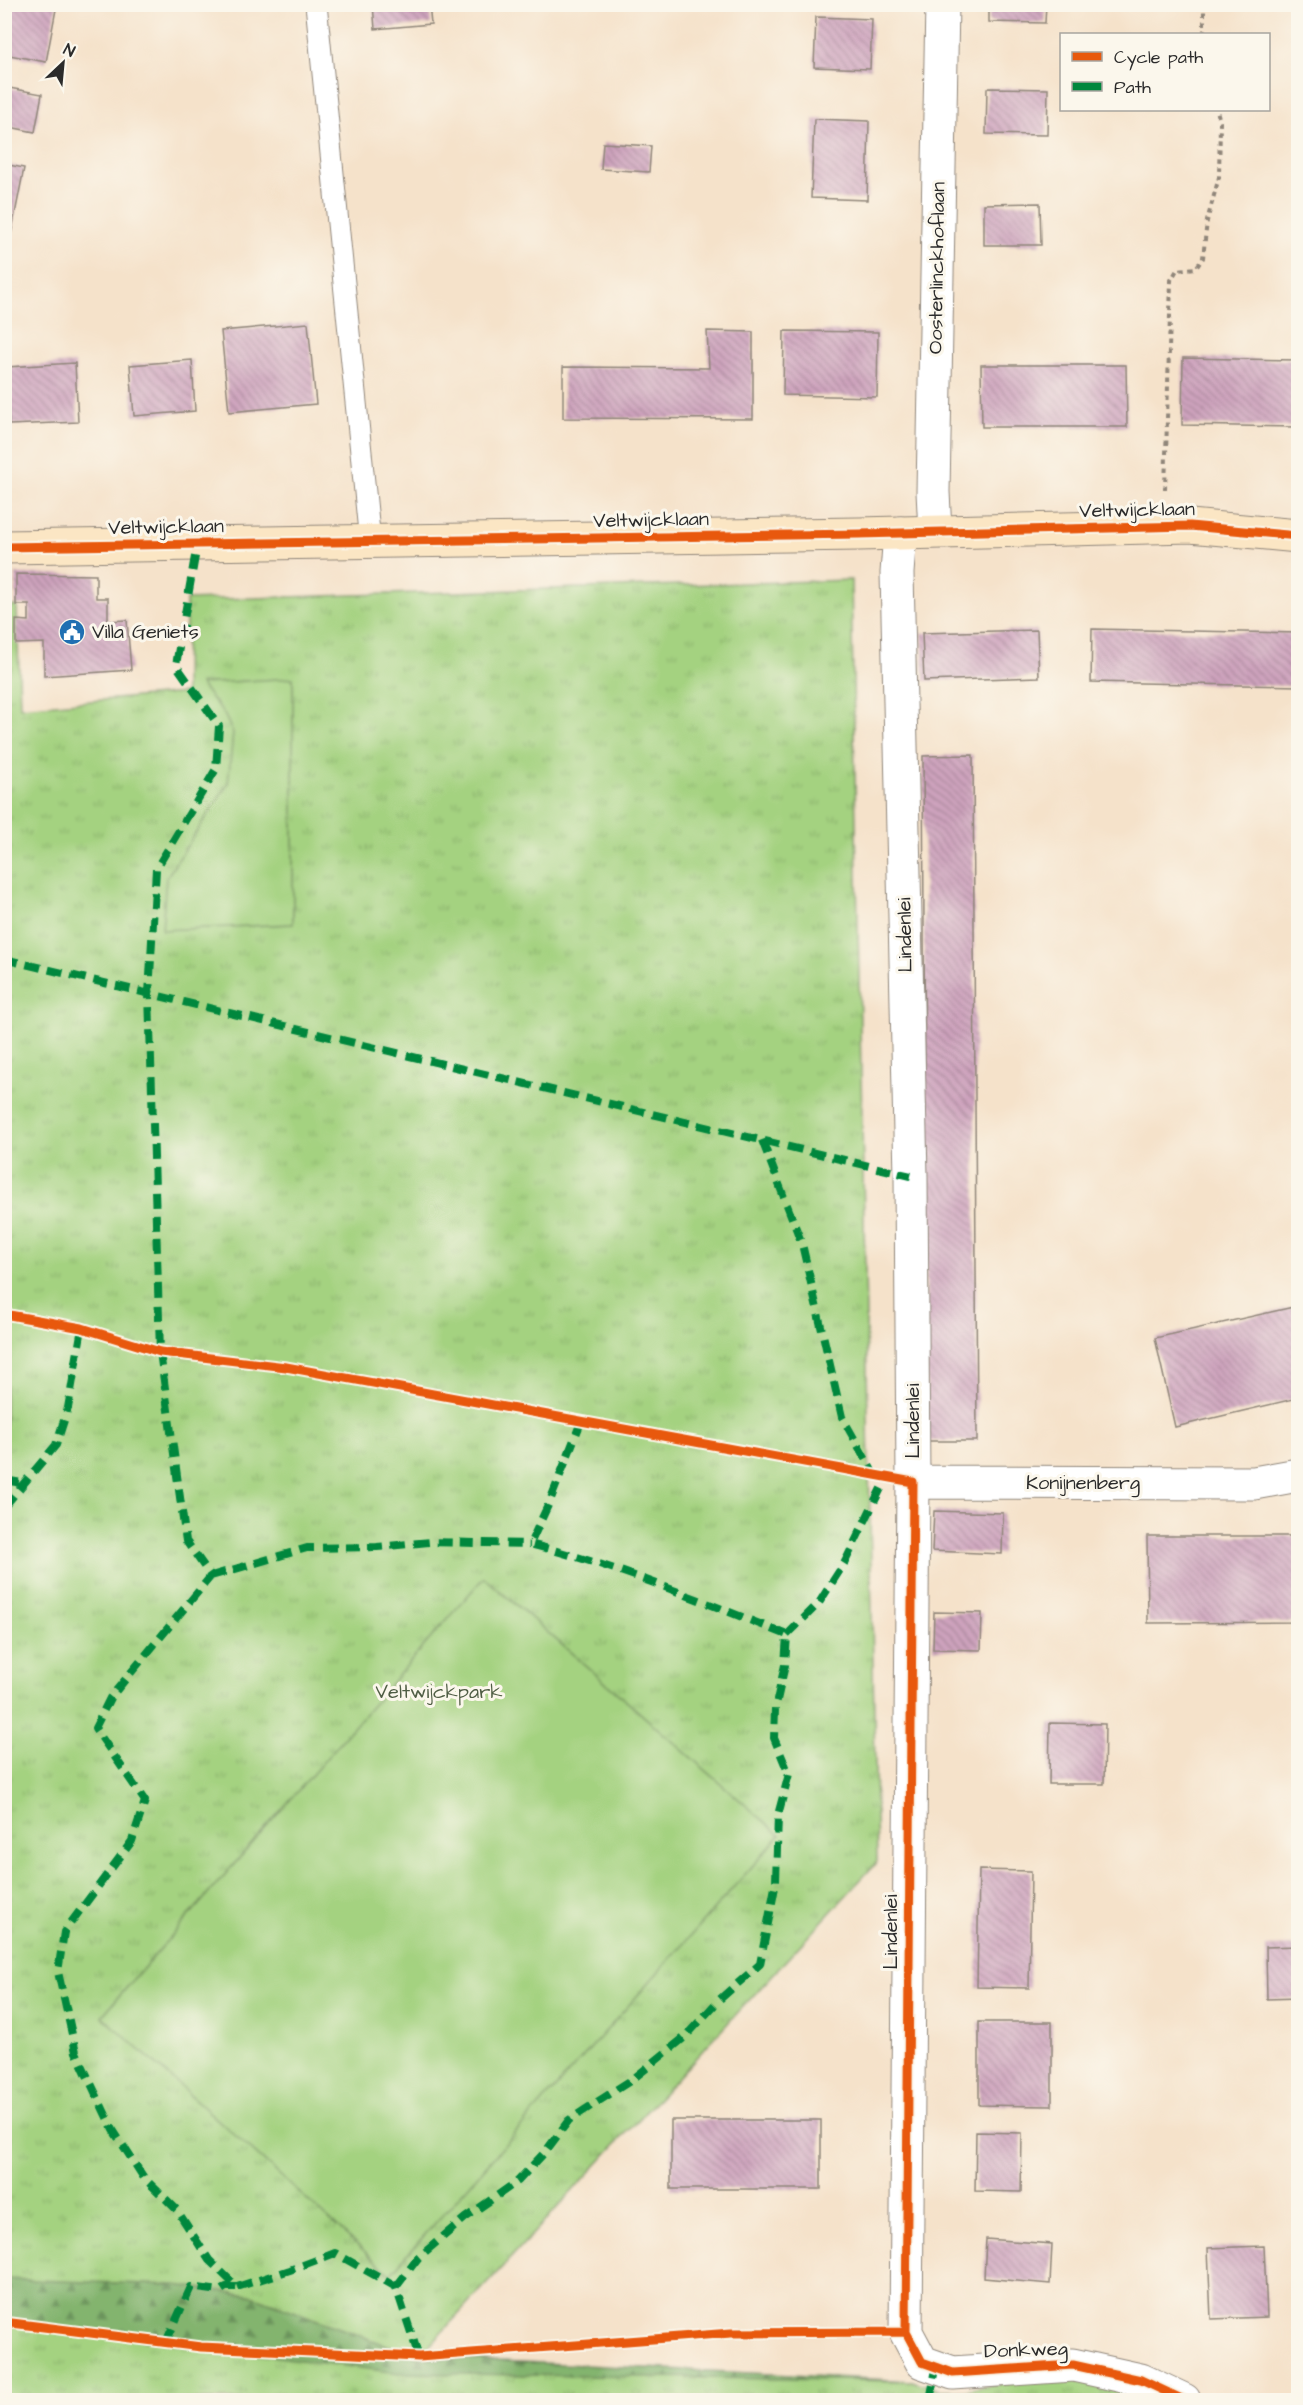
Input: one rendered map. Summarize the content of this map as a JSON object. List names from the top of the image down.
{
  "streets": {
    "street": [
      "Oosterlinckhoflaan",
      "Veltwijcklaan",
      "Lindenlei",
      "Konijnenberg",
      "Donkweg"
    ]
  },
  "crossings": [
    ["Oosterlinckhoflaan", "Veltwijcklaan"],
    ["Veltwijcklaan", "Lindenlei"],
    ["Lindenlei", "Konijnenberg"],
    ["Lindenlei", "Donkweg"]
  ],
  "parks": ["Veltwijckpark"],
  "places": {
    "public building": ["Villa Geniets"]
  },
  "legend": ["Cycle path", "Path"],
  "north": "top right"
}
